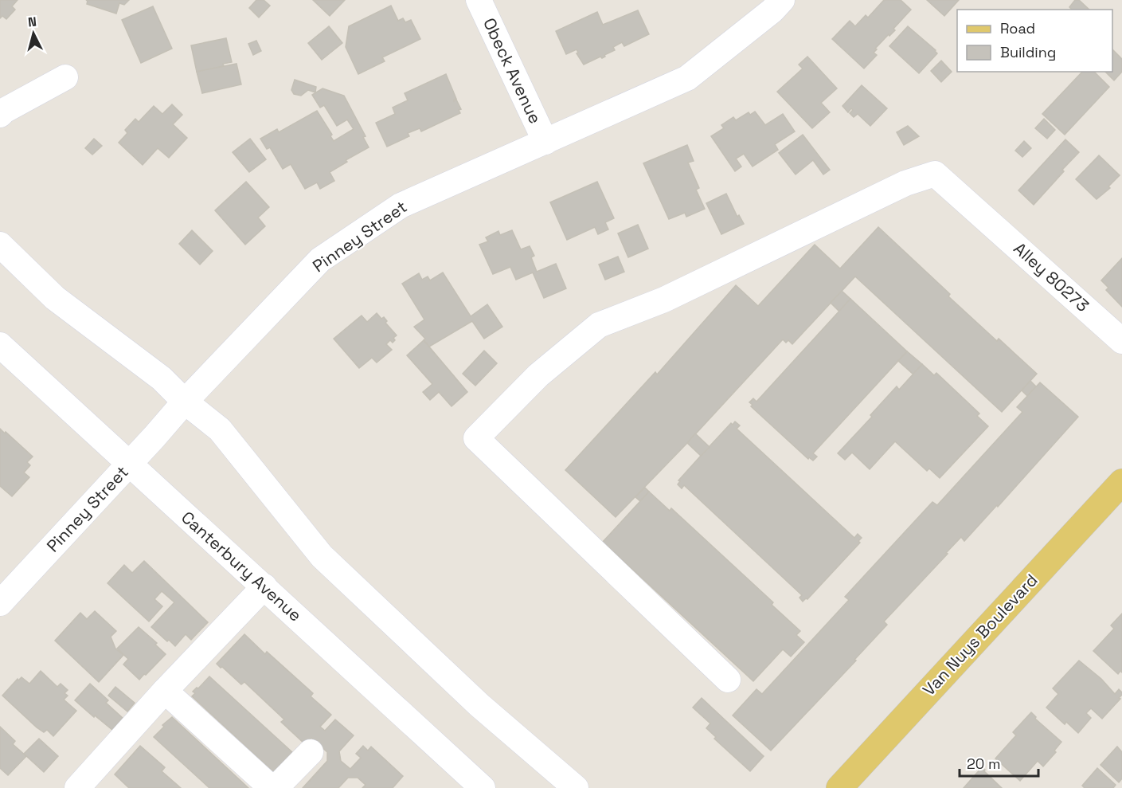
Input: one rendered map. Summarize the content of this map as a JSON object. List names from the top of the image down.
{
  "streets": {
    "main road": ["Van Nuys Boulevard"],
    "street": [
      "Obeck Avenue",
      "Pinney Street",
      "Alley 80273",
      "Canterbury Avenue"
    ]
  },
  "crossings": [
    ["Obeck Avenue", "Pinney Street"],
    ["Pinney Street", "Canterbury Avenue"]
  ],
  "legend": ["Road", "Building"],
  "scale_bar": "20 m",
  "north": "top"
}
